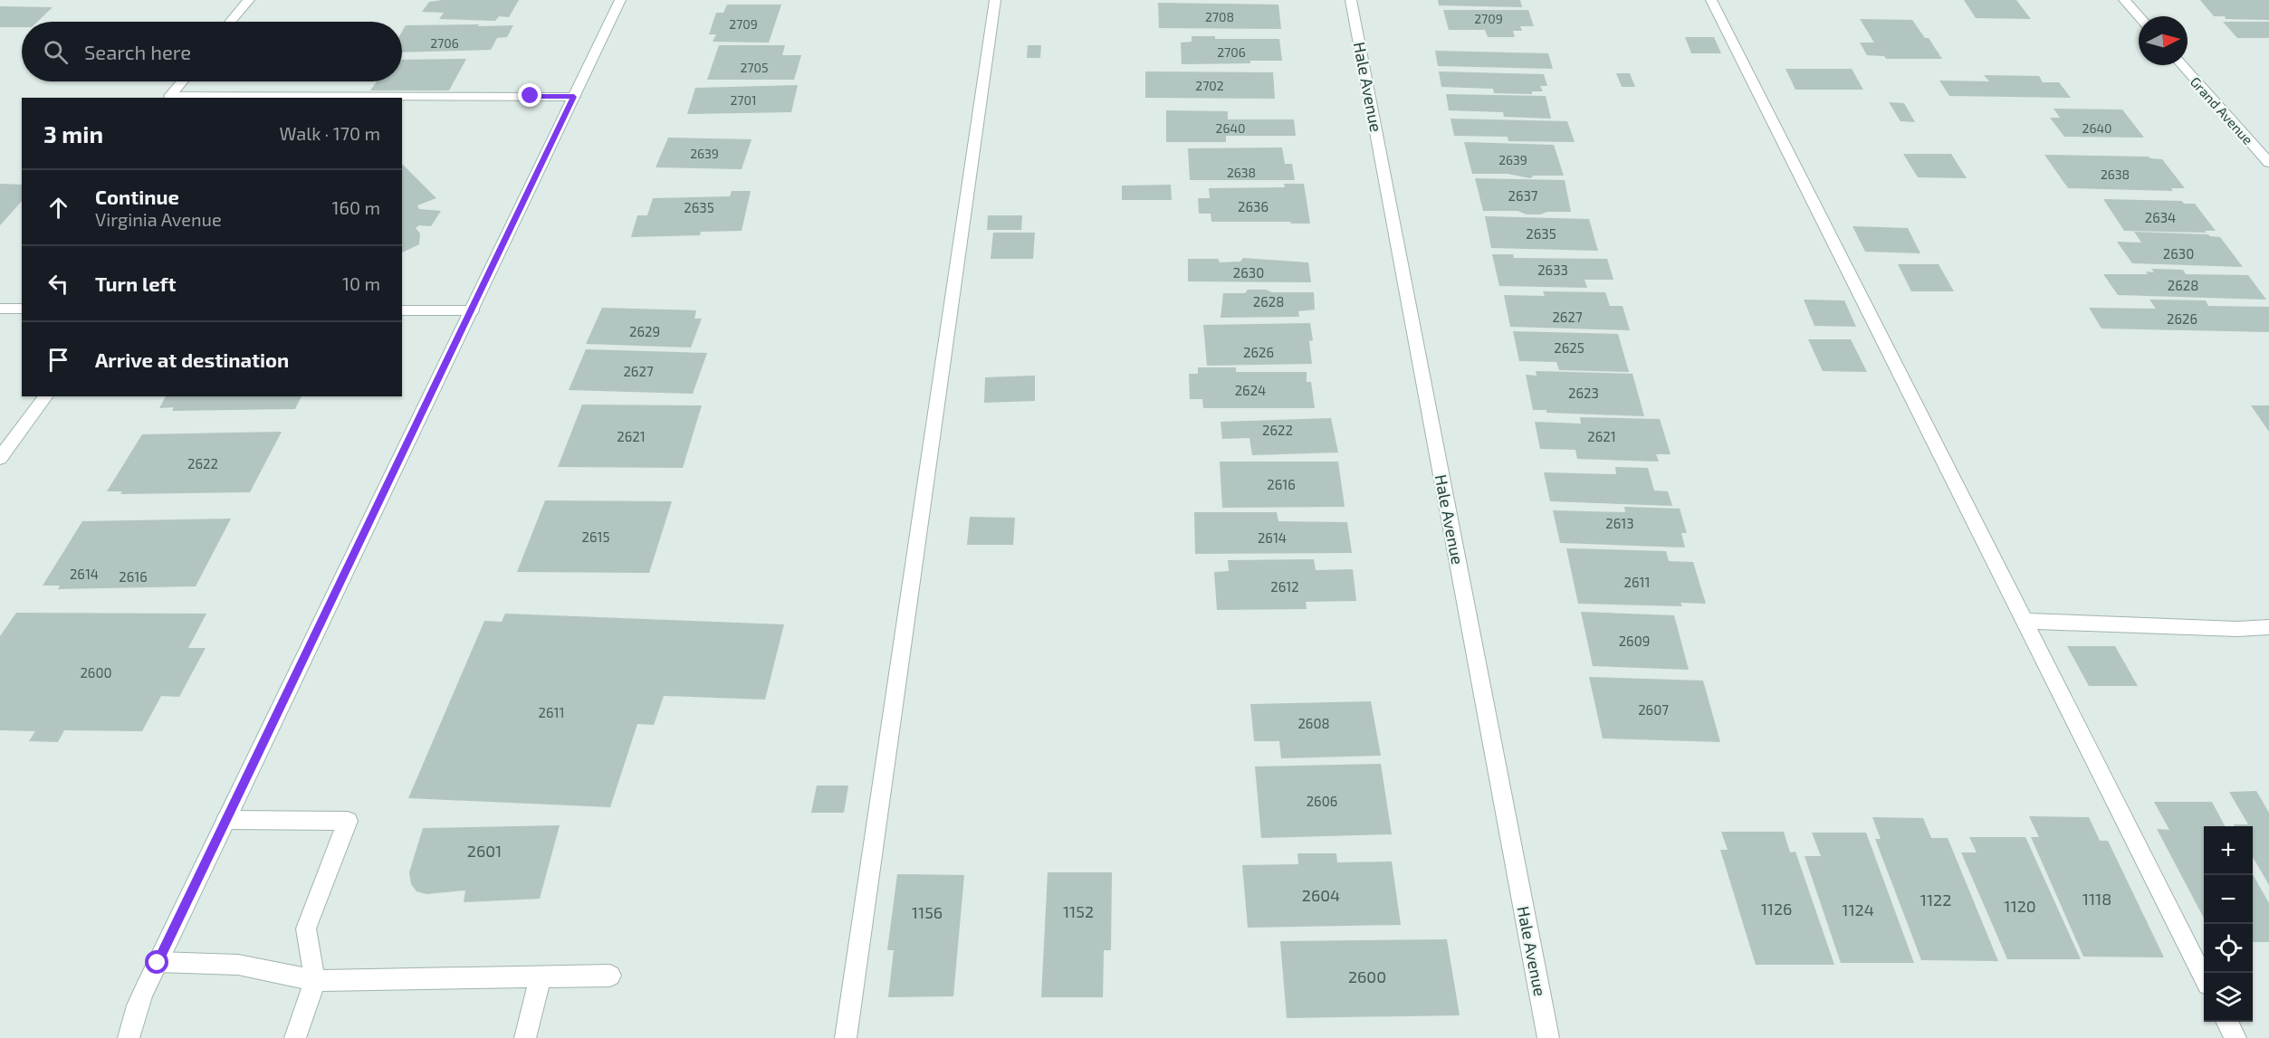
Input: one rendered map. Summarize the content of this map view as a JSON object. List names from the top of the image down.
{
  "streets": {
    "street": ["Hale Avenue", "Grand Avenue"]
  },
  "house_numbers": [
    "2708",
    "2709",
    "2709",
    "2706",
    "2706",
    "2705",
    "2702",
    "2701",
    "2640",
    "2640",
    "2639",
    "2639",
    "2638",
    "2638",
    "2637",
    "2636",
    "2635",
    "2634",
    "2635",
    "2630",
    "2633",
    "2630",
    "2628",
    "2628",
    "2627",
    "2626",
    "2629",
    "2625",
    "2626",
    "2627",
    "2624",
    "2623",
    "2622",
    "2621",
    "2621",
    "2622",
    "2616",
    "2613",
    "2615",
    "2614",
    "2614",
    "2616",
    "2611",
    "2612",
    "2609",
    "2600",
    "2607",
    "2611",
    "2608",
    "2606",
    "2601",
    "2604",
    "1118",
    "1122",
    "1120",
    "1126",
    "1124",
    "1152",
    "1156",
    "2600"
  ],
  "north": "right",
  "page": {
    "search": "Search here",
    "heading": ["3 min", "Walk · 170 m"],
    "list": [
      ["Continue", "Virginia Avenue", "160 m"],
      ["Turn left", "10 m"],
      "Arrive at destination"
    ],
    "map_buttons": ["+", "−"]
  }
}
